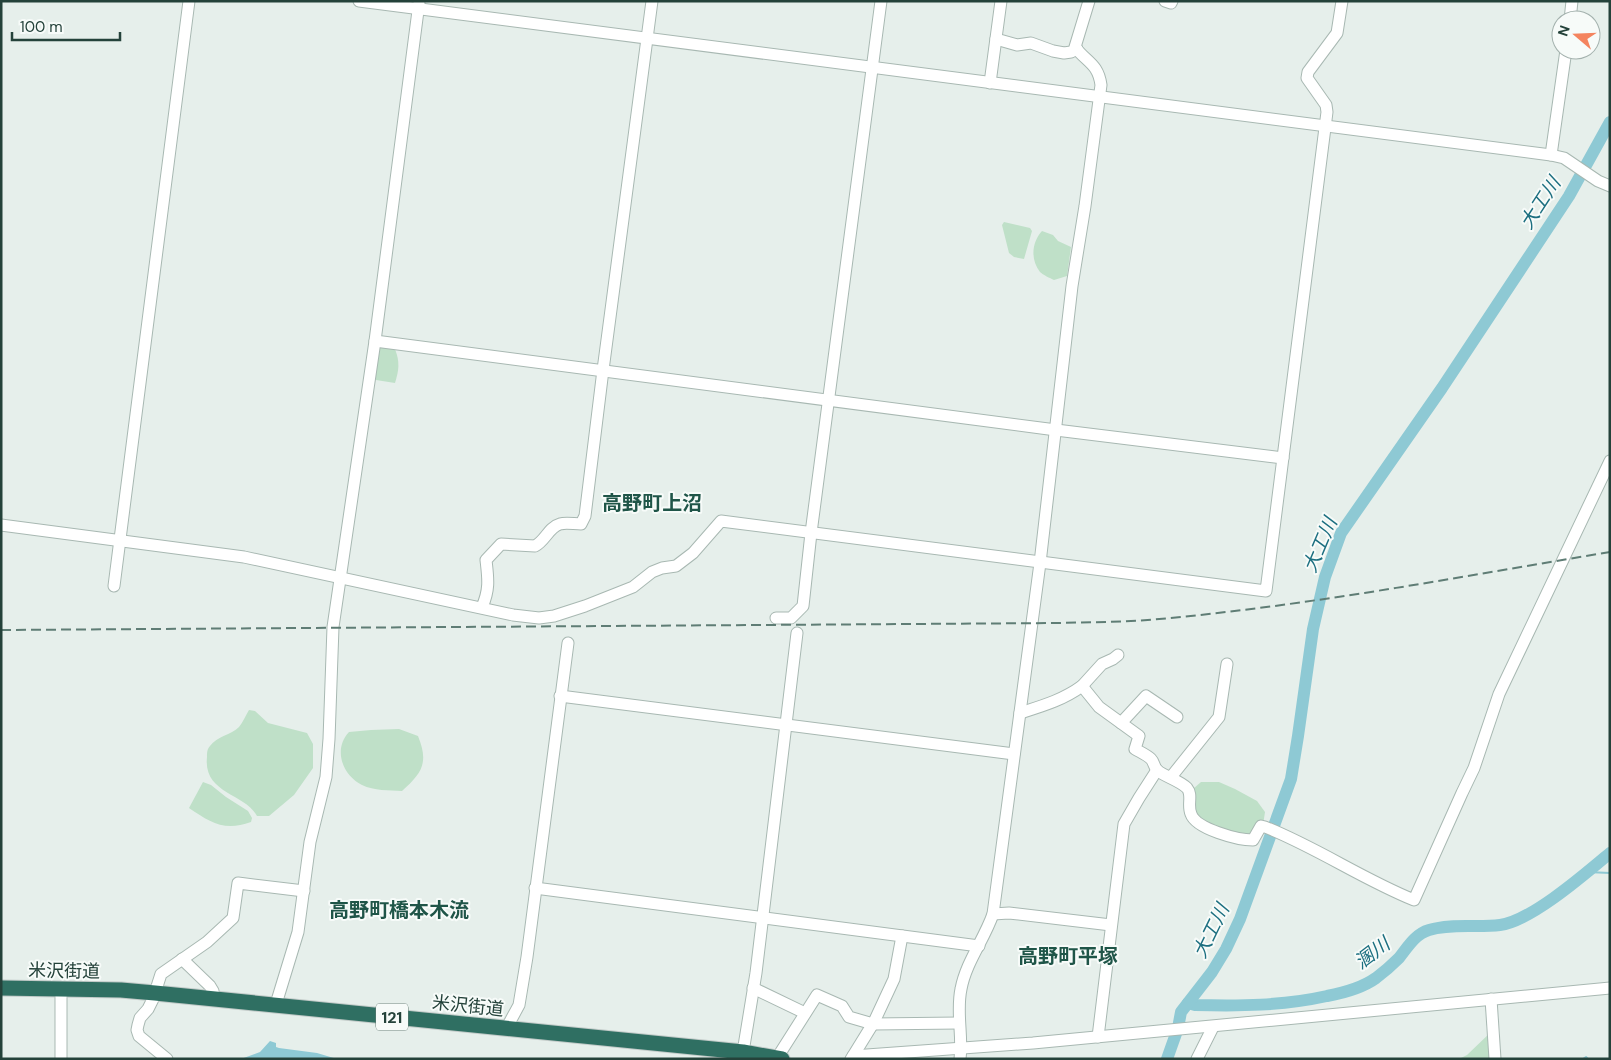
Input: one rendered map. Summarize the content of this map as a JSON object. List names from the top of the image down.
{
  "streets": {
    "highway": ["米沢街道", "121"]
  },
  "districts": ["高野町上沼", "高野町橋本木流", "高野町平塚"],
  "water": ["大工川", "溷川"],
  "scale_bar": "100 m",
  "north": "left"
}
